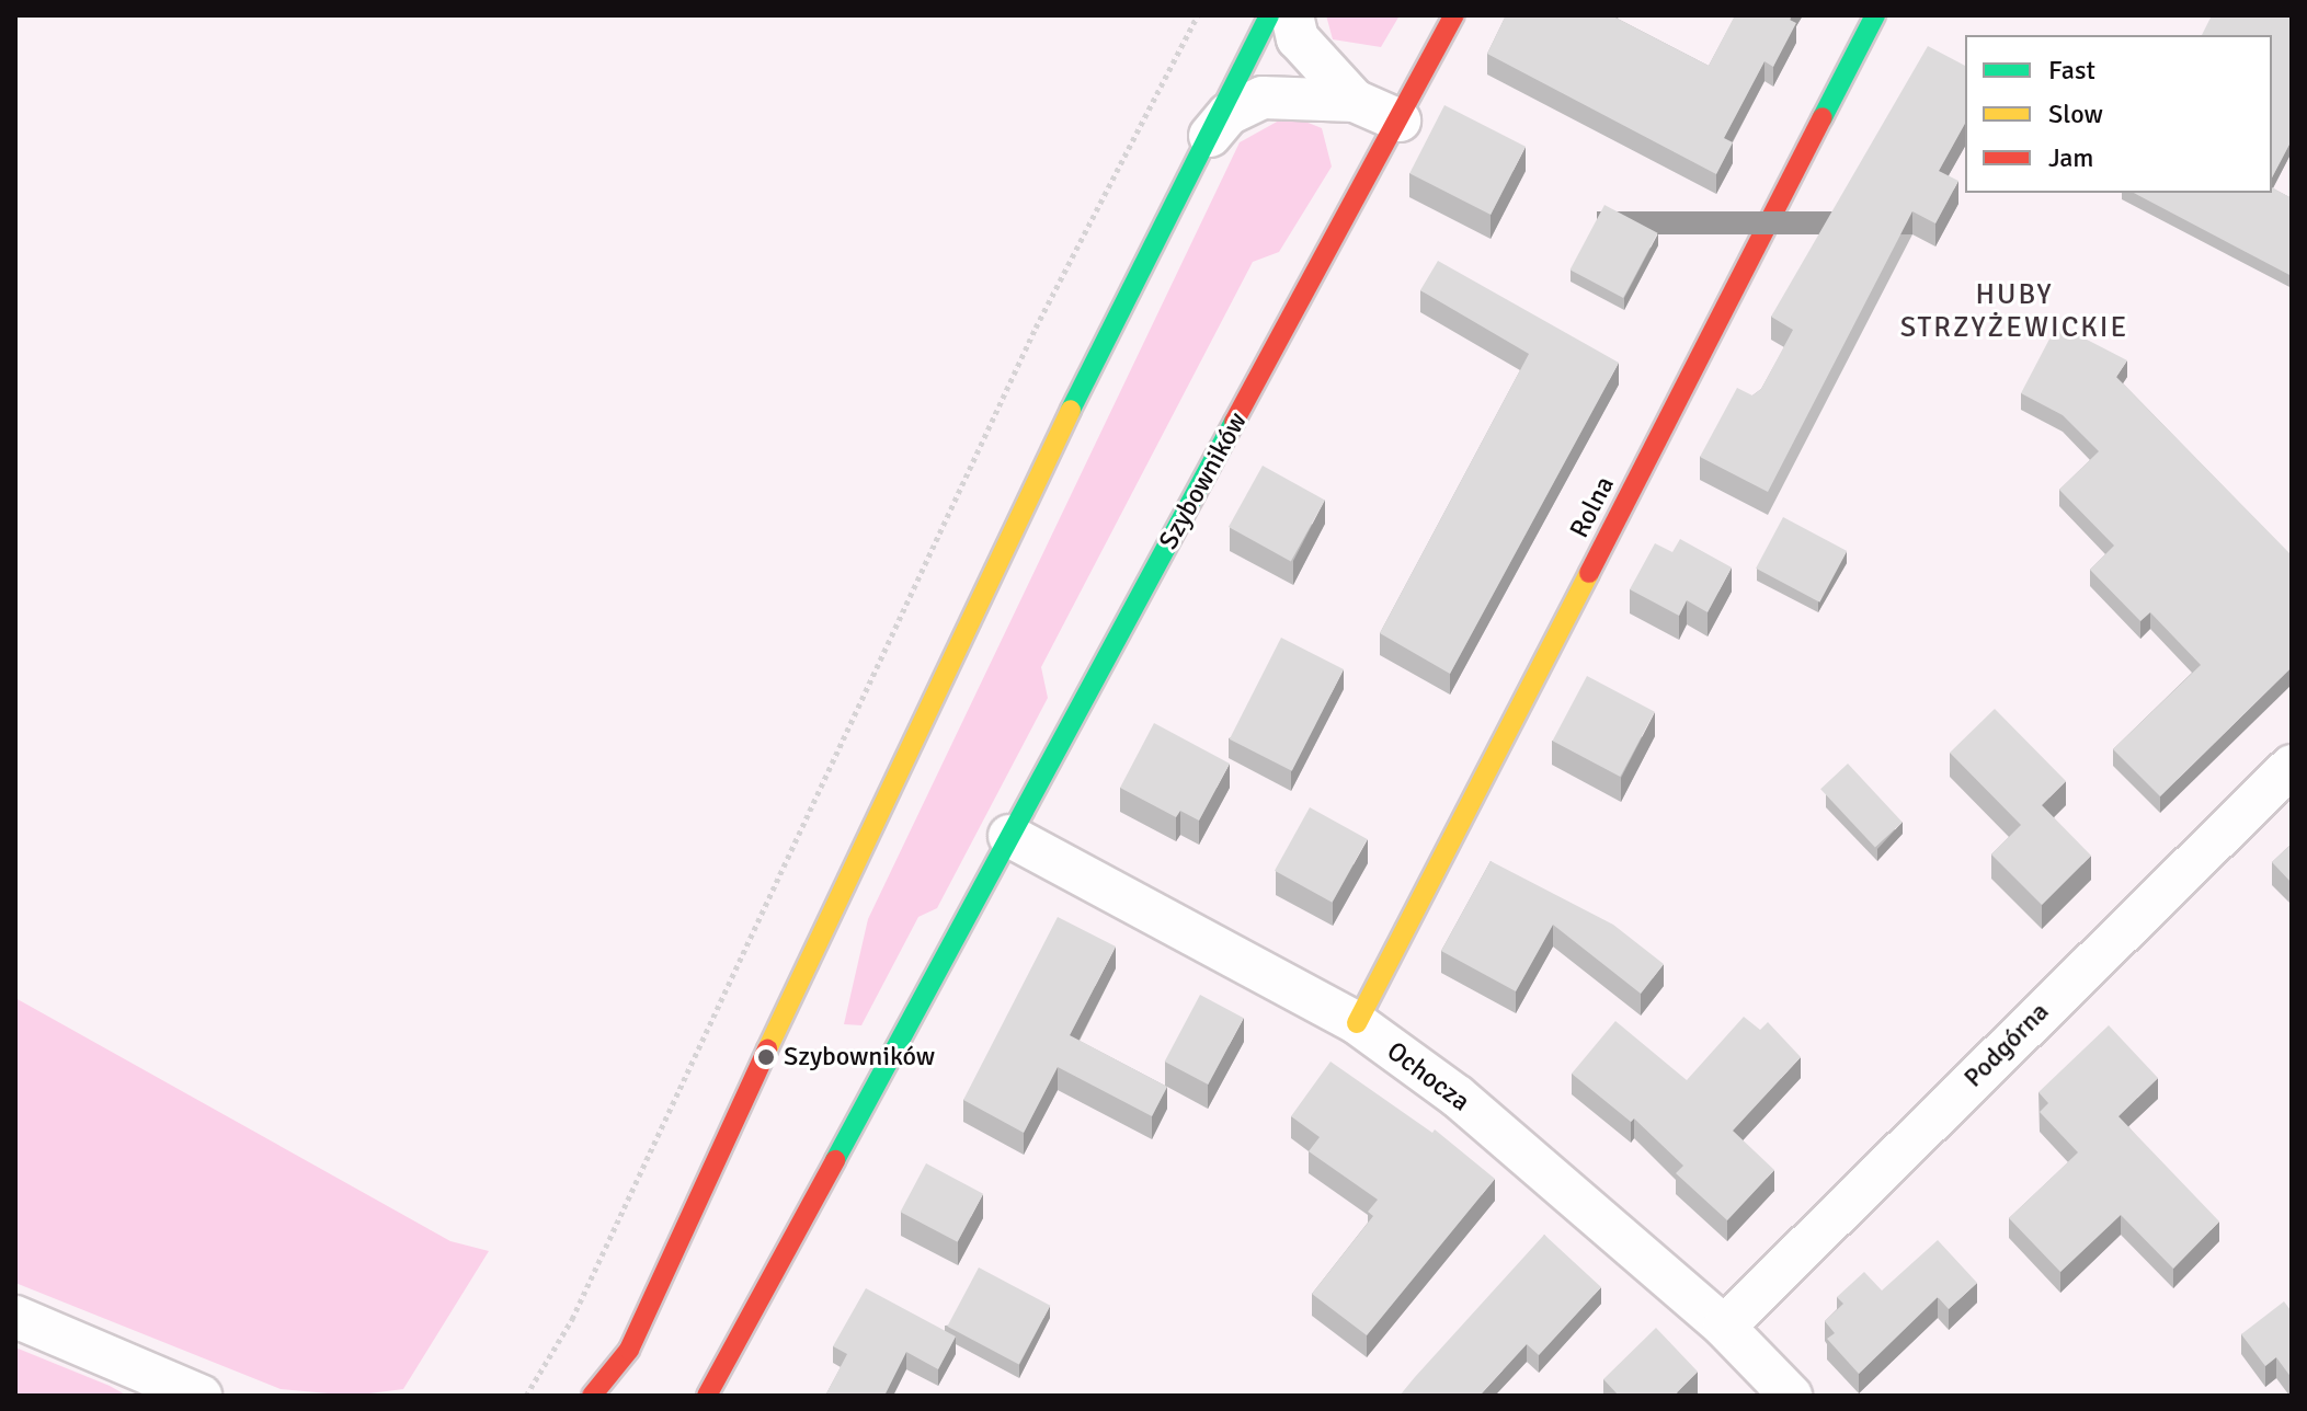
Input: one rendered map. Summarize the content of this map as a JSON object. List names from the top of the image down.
{
  "streets": {
    "street": [
      "Szybowników",
      "Rolna",
      "Podgórna",
      "Ochocza"
    ]
  },
  "crossings": [
    ["Szybowników", "Ochocza"],
    ["Rolna", "Ochocza"],
    ["Podgórna", "Ochocza"]
  ],
  "districts": ["HUBY STRZYŻEWICKIE"],
  "places": ["Szybowników"],
  "legend": ["Fast", "Slow", "Jam"]
}
